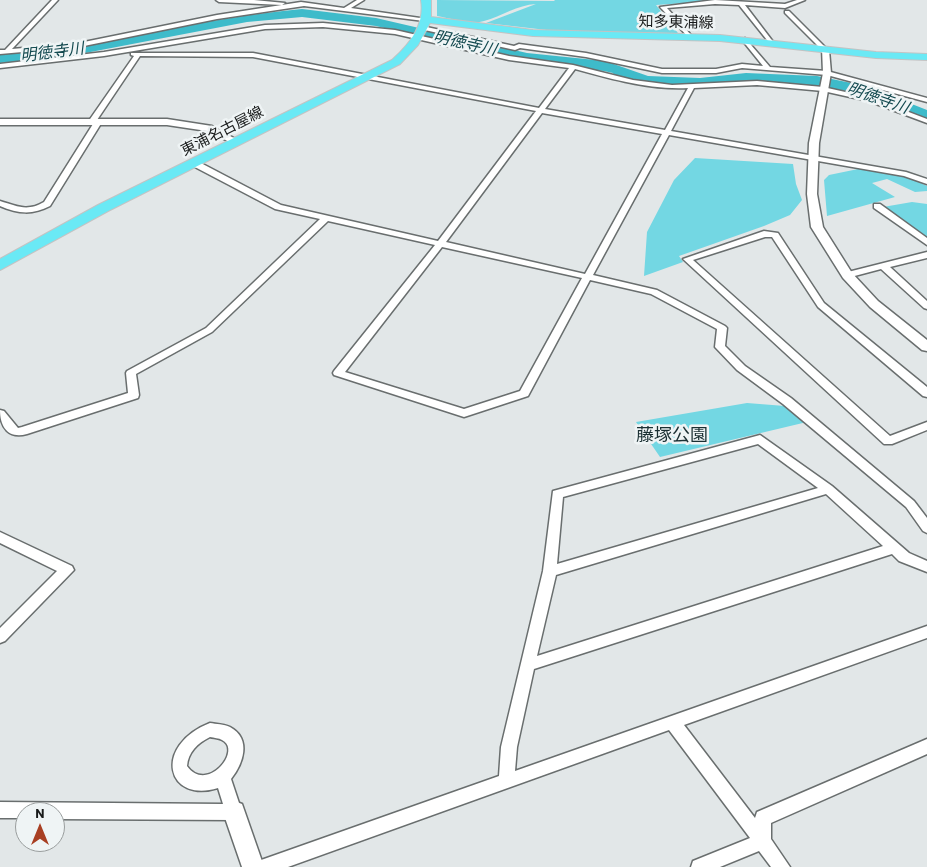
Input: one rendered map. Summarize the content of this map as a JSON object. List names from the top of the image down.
{
  "streets": {
    "main road": ["知多東浦線", "東浦名古屋線"]
  },
  "crossings": [
    ["知多東浦線", "東浦名古屋線"]
  ],
  "water": ["明徳寺川"],
  "parks": ["藤塚公園"],
  "north": "top"
}
